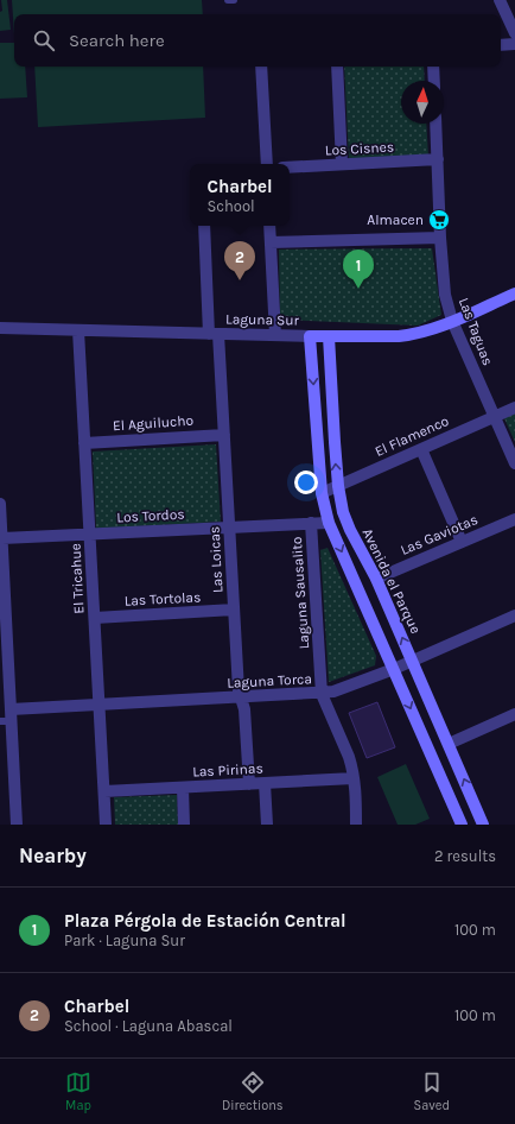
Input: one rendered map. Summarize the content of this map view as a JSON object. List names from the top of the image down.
{
  "streets": {
    "street": [
      "Los Cisnes",
      "Laguna Sur",
      "Las Taguas",
      "El Aguilucho",
      "El Flamenco",
      "Los Tordos",
      "Las Gaviotas",
      "Las Loicas",
      "El Tricahue",
      "Avenida el Parque",
      "Laguna Sausalito",
      "Las Tortolas",
      "Laguna Torca",
      "Las Pirinas"
    ]
  },
  "crossings": [
    ["Los Cisnes", "Las Taguas"],
    ["Laguna Sur", "Las Taguas"],
    ["Laguna Sur", "Las Loicas"],
    ["Laguna Sur", "El Tricahue"],
    ["Laguna Sur", "Avenida el Parque"],
    ["Las Taguas", "El Flamenco"],
    ["El Aguilucho", "Las Loicas"],
    ["El Aguilucho", "El Tricahue"],
    ["El Flamenco", "Avenida el Parque"],
    ["Los Tordos", "Las Loicas"],
    ["Los Tordos", "El Tricahue"],
    ["Los Tordos", "Laguna Sausalito"],
    ["Las Gaviotas", "Avenida el Parque"],
    ["Las Loicas", "Las Tortolas"],
    ["Las Loicas", "Laguna Torca"],
    ["Las Loicas", "Las Pirinas"],
    ["El Tricahue", "Las Tortolas"],
    ["El Tricahue", "Laguna Torca"],
    ["El Tricahue", "Las Pirinas"],
    ["Avenida el Parque", "Laguna Torca"],
    ["Laguna Sausalito", "Laguna Torca"],
    ["Laguna Sausalito", "Las Pirinas"]
  ],
  "places": {
    "supermarket": ["Almacen"]
  },
  "north": "top",
  "page": {
    "search": "Search here",
    "popup": ["Charbel", "School"],
    "pins": ["2", "1"],
    "heading": ["Nearby", "2 results"],
    "list": [
      {
        "mark": "1",
        "name": "Plaza Pérgola de Estación Central",
        "note": "Park · Laguna Sur",
        "value": "100 m"
      },
      {
        "mark": "2",
        "name": "Charbel",
        "note": "School · Laguna Abascal",
        "value": "100 m"
      }
    ],
    "nav": ["Map", "Directions", "Saved"]
  }
}
